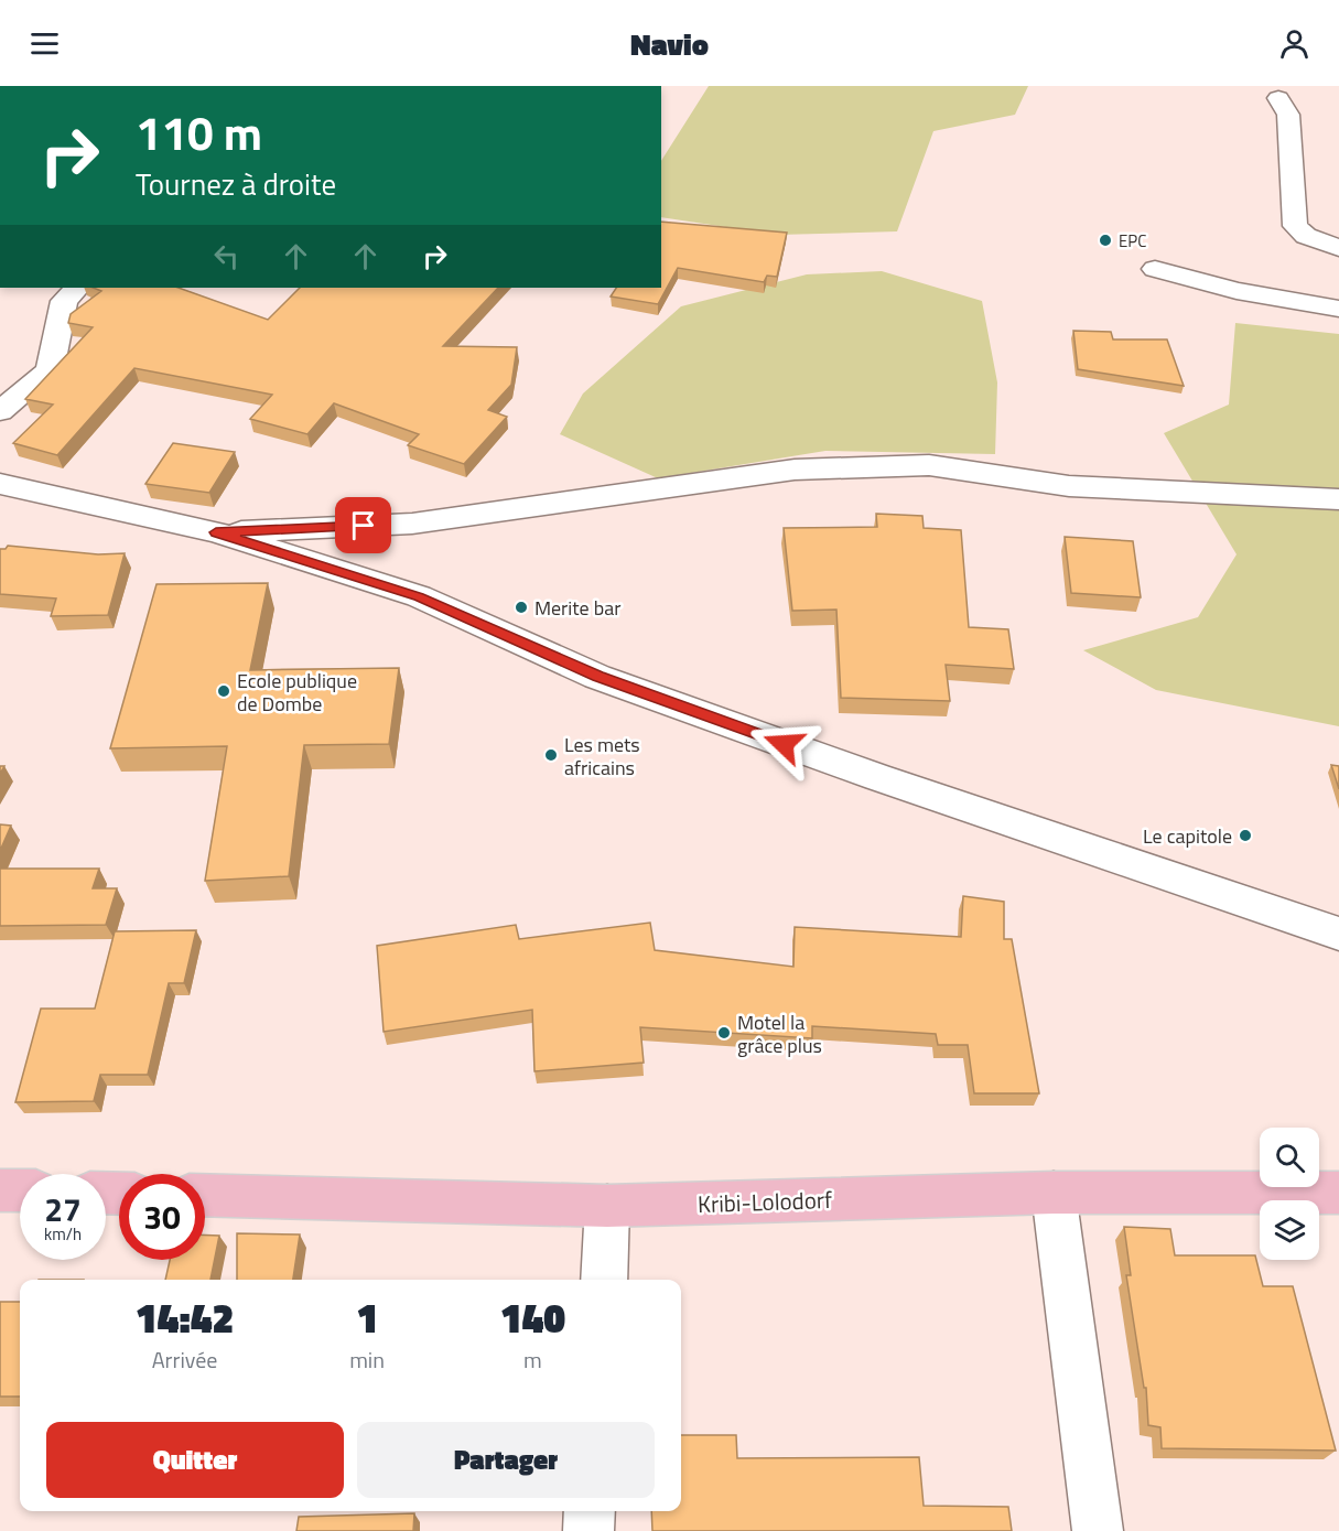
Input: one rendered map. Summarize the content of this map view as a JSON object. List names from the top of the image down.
{
  "streets": {
    "main road": ["Kribi-Lolodorf"]
  },
  "places": [
    "EPC",
    "Merite bar",
    "Ecole publique de Dombe",
    "Les mets africains",
    "Le capitole",
    "Motel la grâce plus"
  ],
  "page": {
    "header": "Navio",
    "turn": ["110 m", "Tournez à droite"],
    "speed": "27 km/h",
    "limit": "30",
    "eta": [
      "14:42",
      "Arrivée",
      "1",
      "min",
      "140",
      "m"
    ],
    "buttons": ["Quitter", "Partager"]
  }
}
